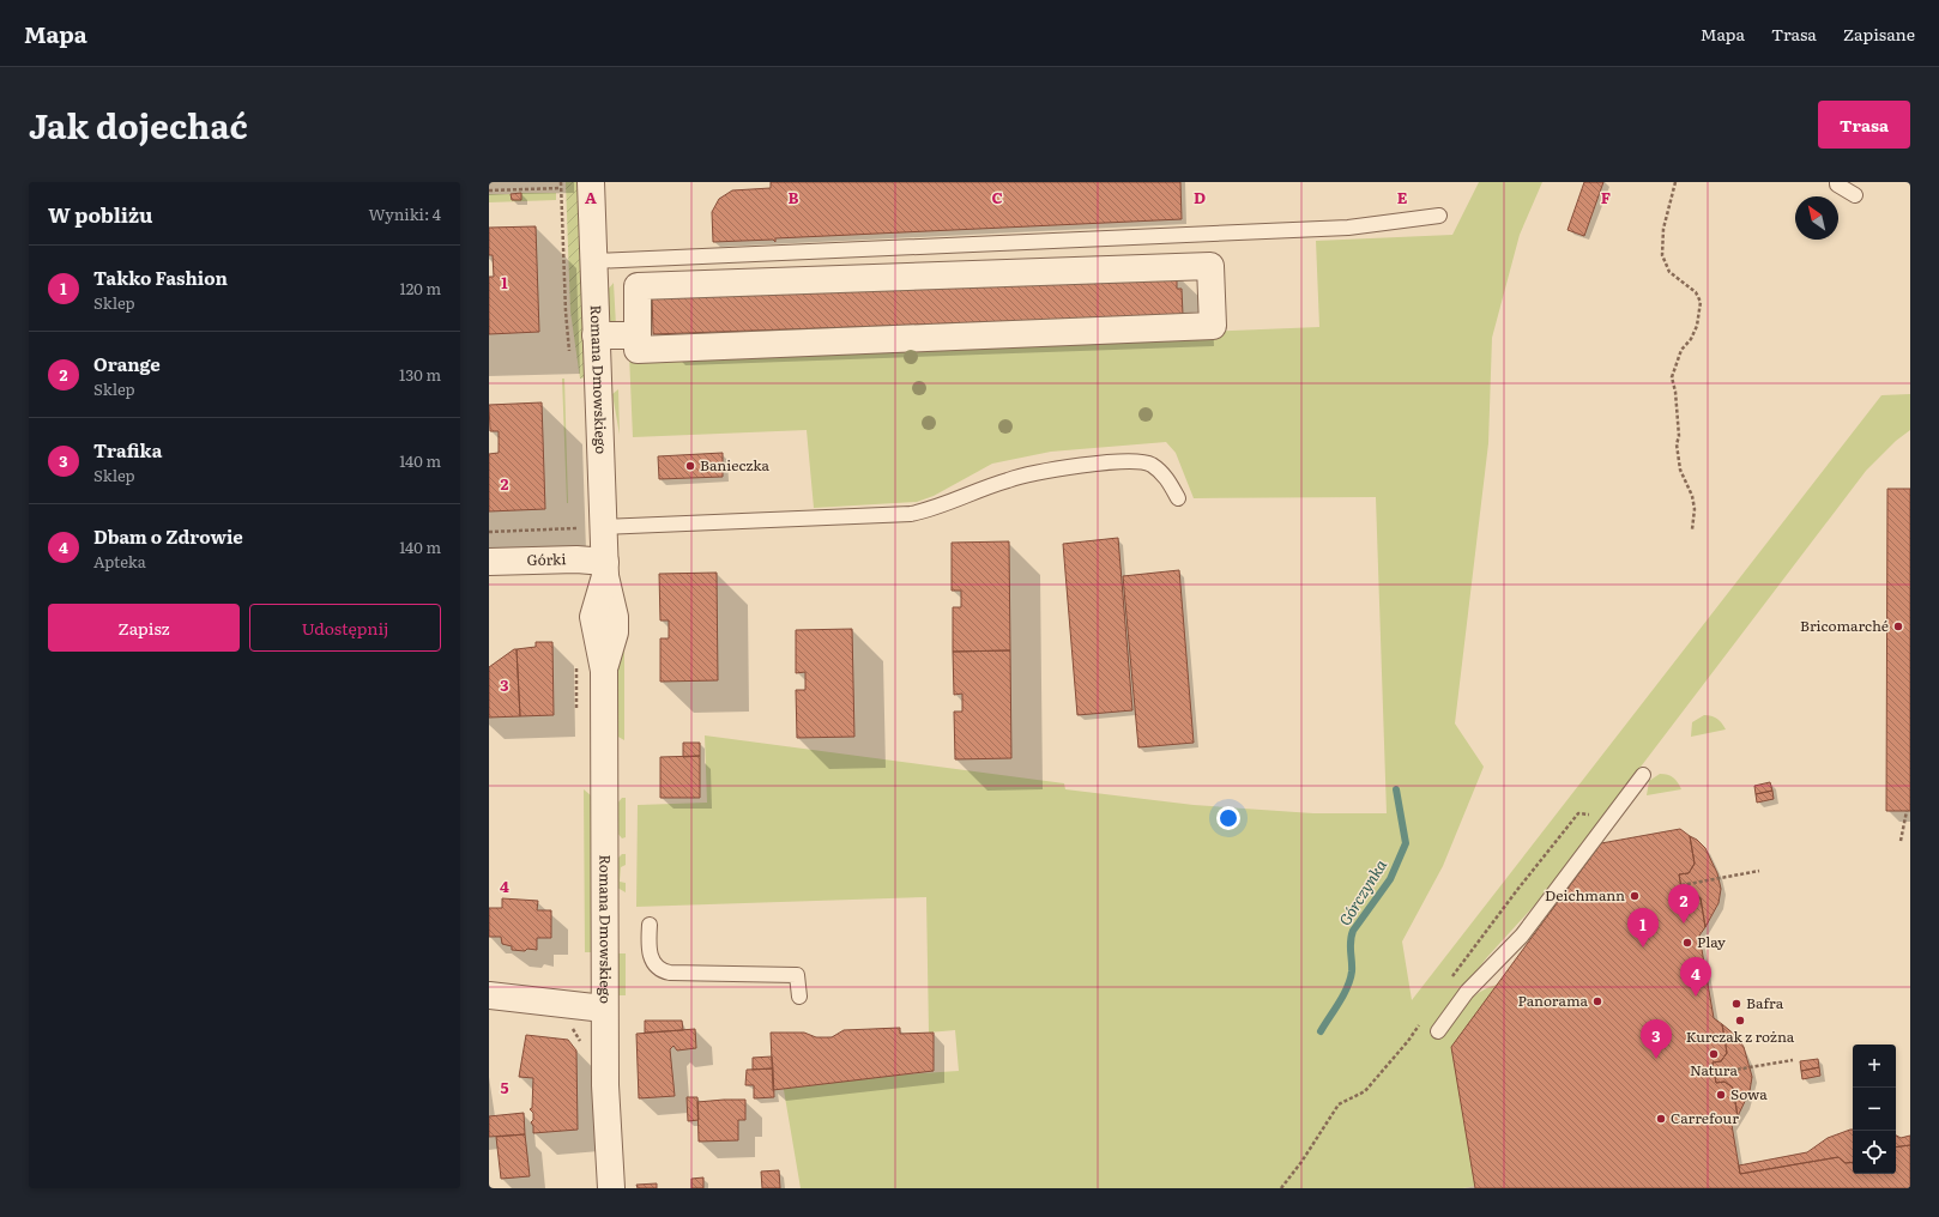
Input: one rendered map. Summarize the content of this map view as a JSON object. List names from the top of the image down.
{
  "streets": {
    "street": ["Romana Dmowskiego", "Górki"]
  },
  "crossings": [
    ["Romana Dmowskiego", "Górki"]
  ],
  "water": ["Górczynka"],
  "places": [
    "Banieczka",
    "Bricomarché",
    "Deichmann",
    "Play",
    "Panorama",
    "Bafra",
    "Kurczak z rożna",
    "Natura",
    "Sowa",
    "Carrefour"
  ],
  "north": "top left",
  "page": {
    "header": "Mapa",
    "nav": ["Mapa", "Trasa", "Zapisane"],
    "title": "Jak dojechać",
    "buttons": [
      "Trasa",
      ["Zapisz", "Udostępnij"]
    ],
    "heading": ["W pobliżu", "Wyniki: 4"],
    "list": [
      {
        "mark": "1",
        "name": "Takko Fashion",
        "note": "Sklep",
        "value": "120 m"
      },
      {
        "mark": "2",
        "name": "Orange",
        "note": "Sklep",
        "value": "130 m"
      },
      {
        "mark": "3",
        "name": "Trafika",
        "note": "Sklep",
        "value": "140 m"
      },
      {
        "mark": "4",
        "name": "Dbam o Zdrowie",
        "note": "Apteka",
        "value": "140 m"
      }
    ],
    "pins": [
      "2",
      "1",
      "4",
      "3"
    ],
    "map_buttons": ["+", "−"]
  },
  "grid": {
    "columns": [
      "A",
      "B",
      "C",
      "D",
      "E",
      "F"
    ],
    "rows": [
      "1",
      "2",
      "3",
      "4",
      "5"
    ]
  }
}
